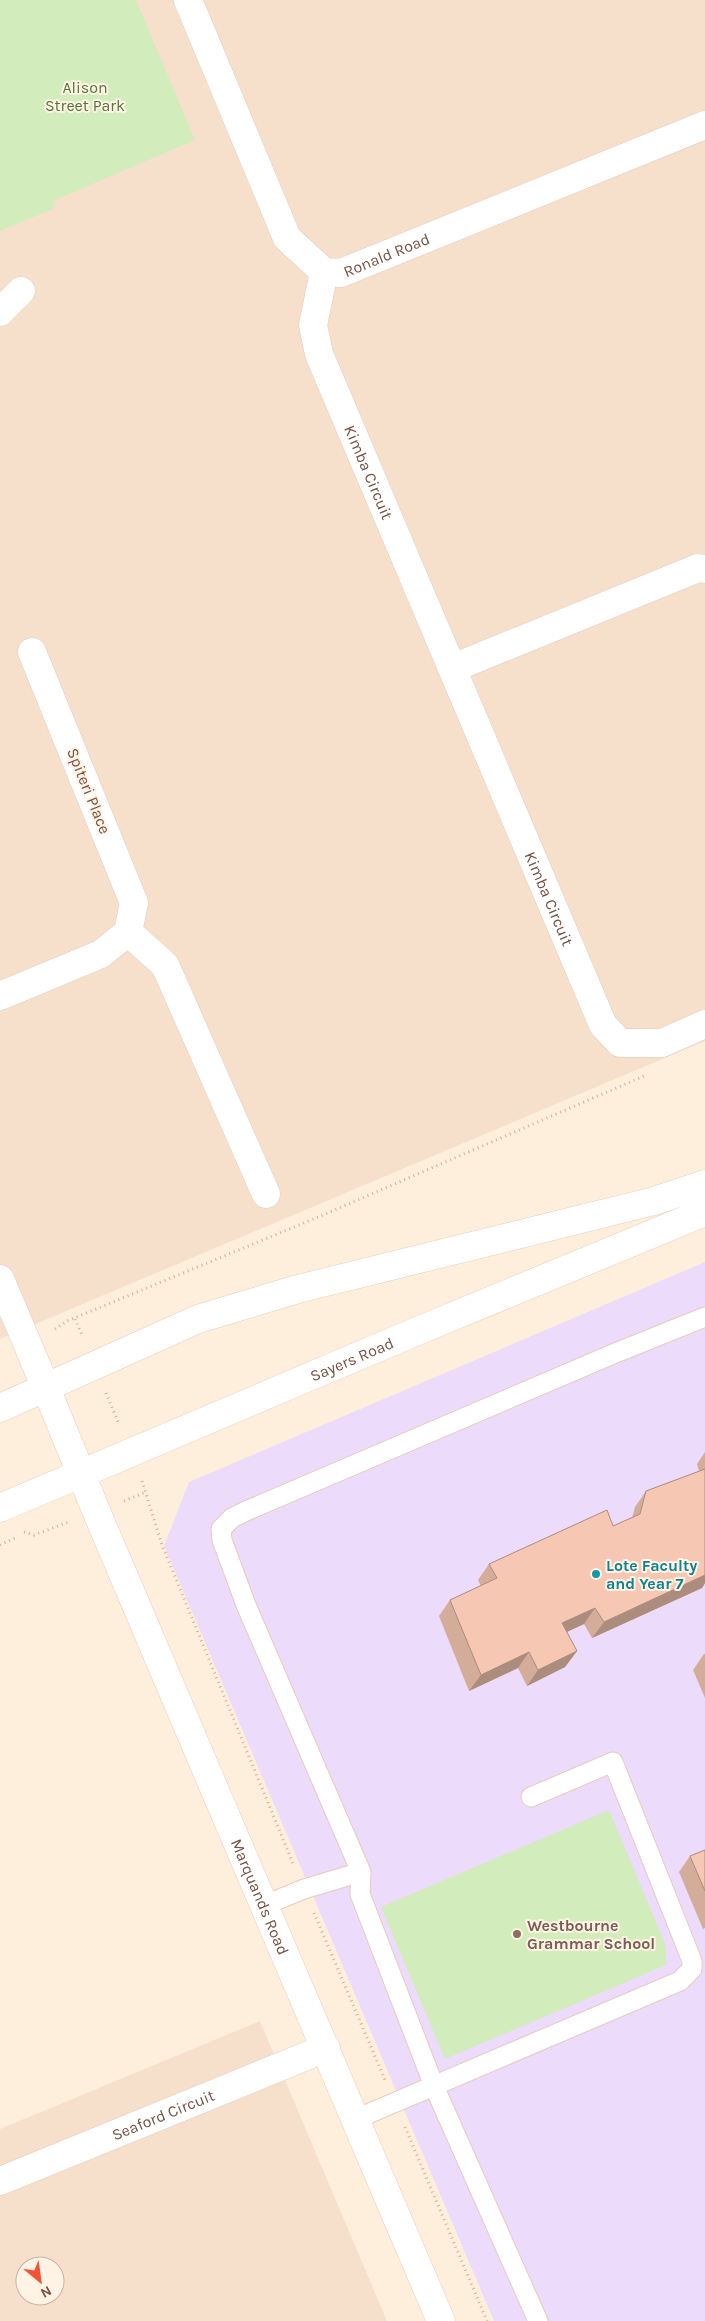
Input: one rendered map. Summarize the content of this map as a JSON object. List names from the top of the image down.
{
  "streets": {
    "street": [
      "Ronald Road",
      "Kimba Circuit",
      "Spiteri Place",
      "Sayers Road",
      "Marquands Road",
      "Seaford Circuit"
    ]
  },
  "crossings": [
    ["Ronald Road", "Kimba Circuit"],
    ["Sayers Road", "Marquands Road"],
    ["Marquands Road", "Seaford Circuit"]
  ],
  "parks": ["Alison Street Park"],
  "places": ["Lote Faculty and Year 7", "Westbourne Grammar School"],
  "north": "bottom right"
}
